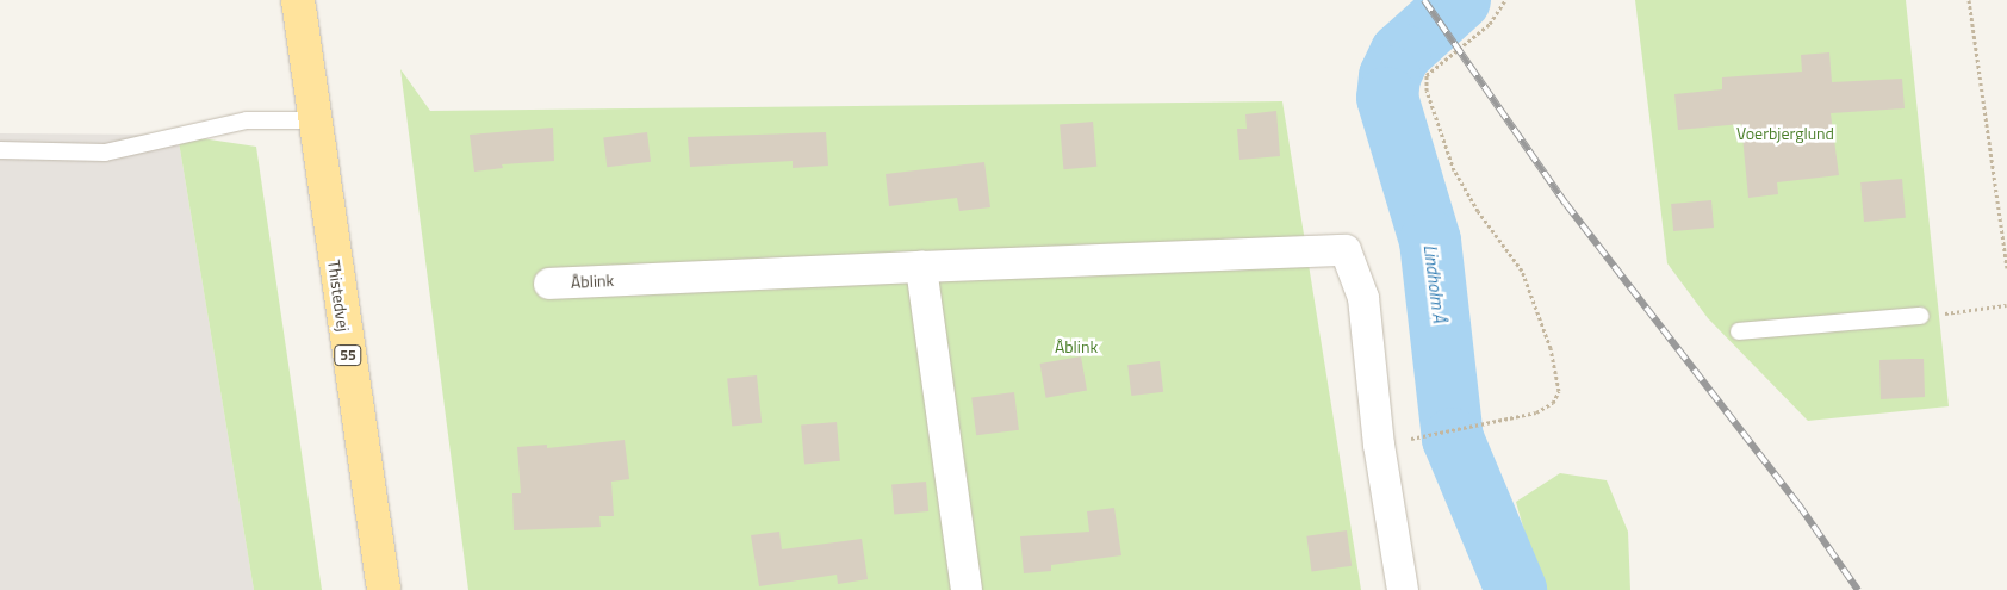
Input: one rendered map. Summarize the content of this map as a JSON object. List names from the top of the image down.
{
  "streets": {
    "main road": ["Thistedvej", "55"],
    "street": ["Åblink"]
  },
  "water": ["Lindholm Å"],
  "parks": ["Voerbjerglund", "Åblink"]
}
